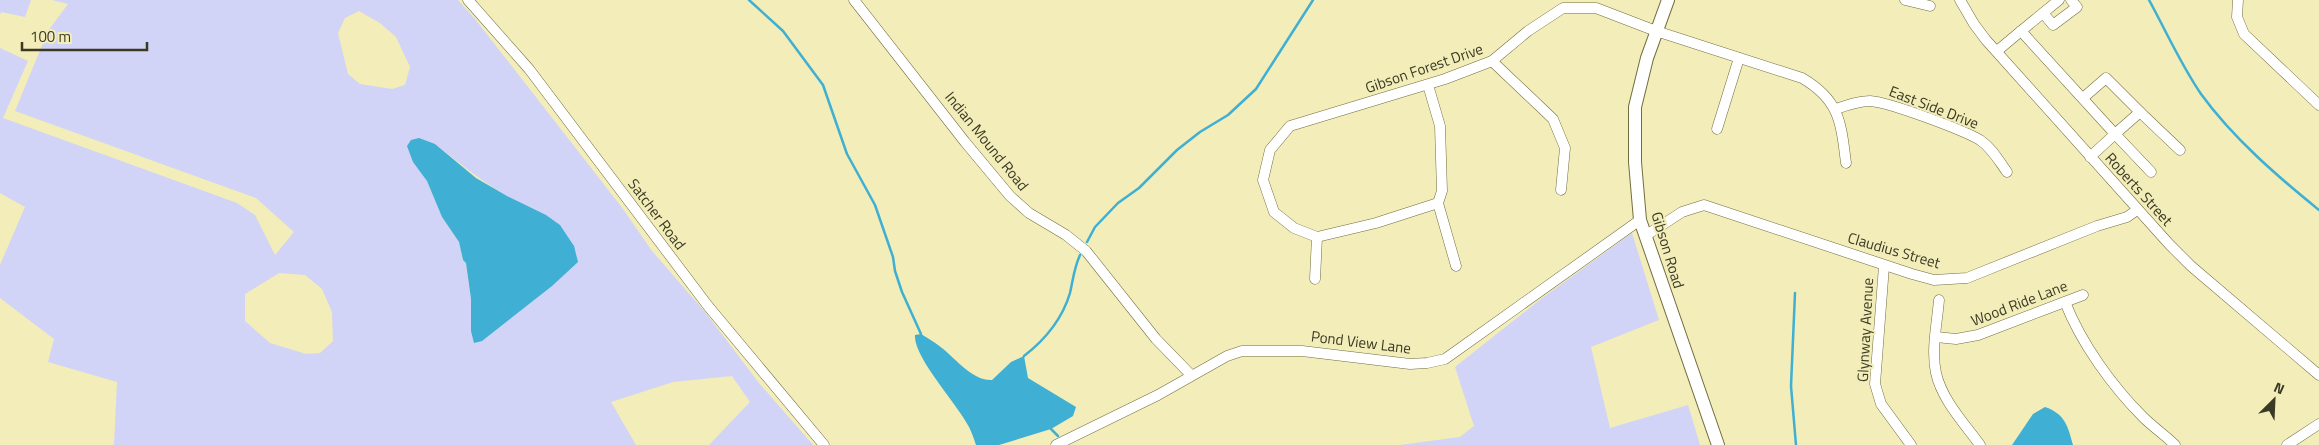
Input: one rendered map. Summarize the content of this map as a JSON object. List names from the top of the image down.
{
  "streets": {
    "street": [
      "Gibson Forest Drive",
      "East Side Drive",
      "Indian Mound Road",
      "Roberts Street",
      "Satcher Road",
      "Gibson Road",
      "Claudius Street",
      "Wood Ride Lane",
      "Glynway Avenue",
      "Pond View Lane"
    ]
  },
  "crossings": [
    ["Gibson Forest Drive", "East Side Drive"],
    ["Gibson Forest Drive", "Gibson Road"],
    ["Indian Mound Road", "Pond View Lane"],
    ["Roberts Street", "Claudius Street"],
    ["Gibson Road", "Claudius Street"],
    ["Gibson Road", "Pond View Lane"],
    ["Claudius Street", "Glynway Avenue"]
  ],
  "scale_bar": "100 m",
  "north": "top right"
}
